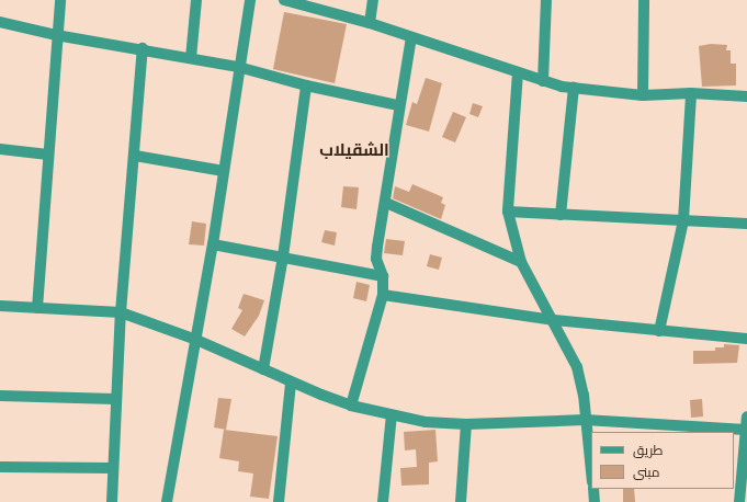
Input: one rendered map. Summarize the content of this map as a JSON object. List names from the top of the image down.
{
  "districts": ["الشقيلاب"],
  "legend": ["طريق", "مبنى"]
}
